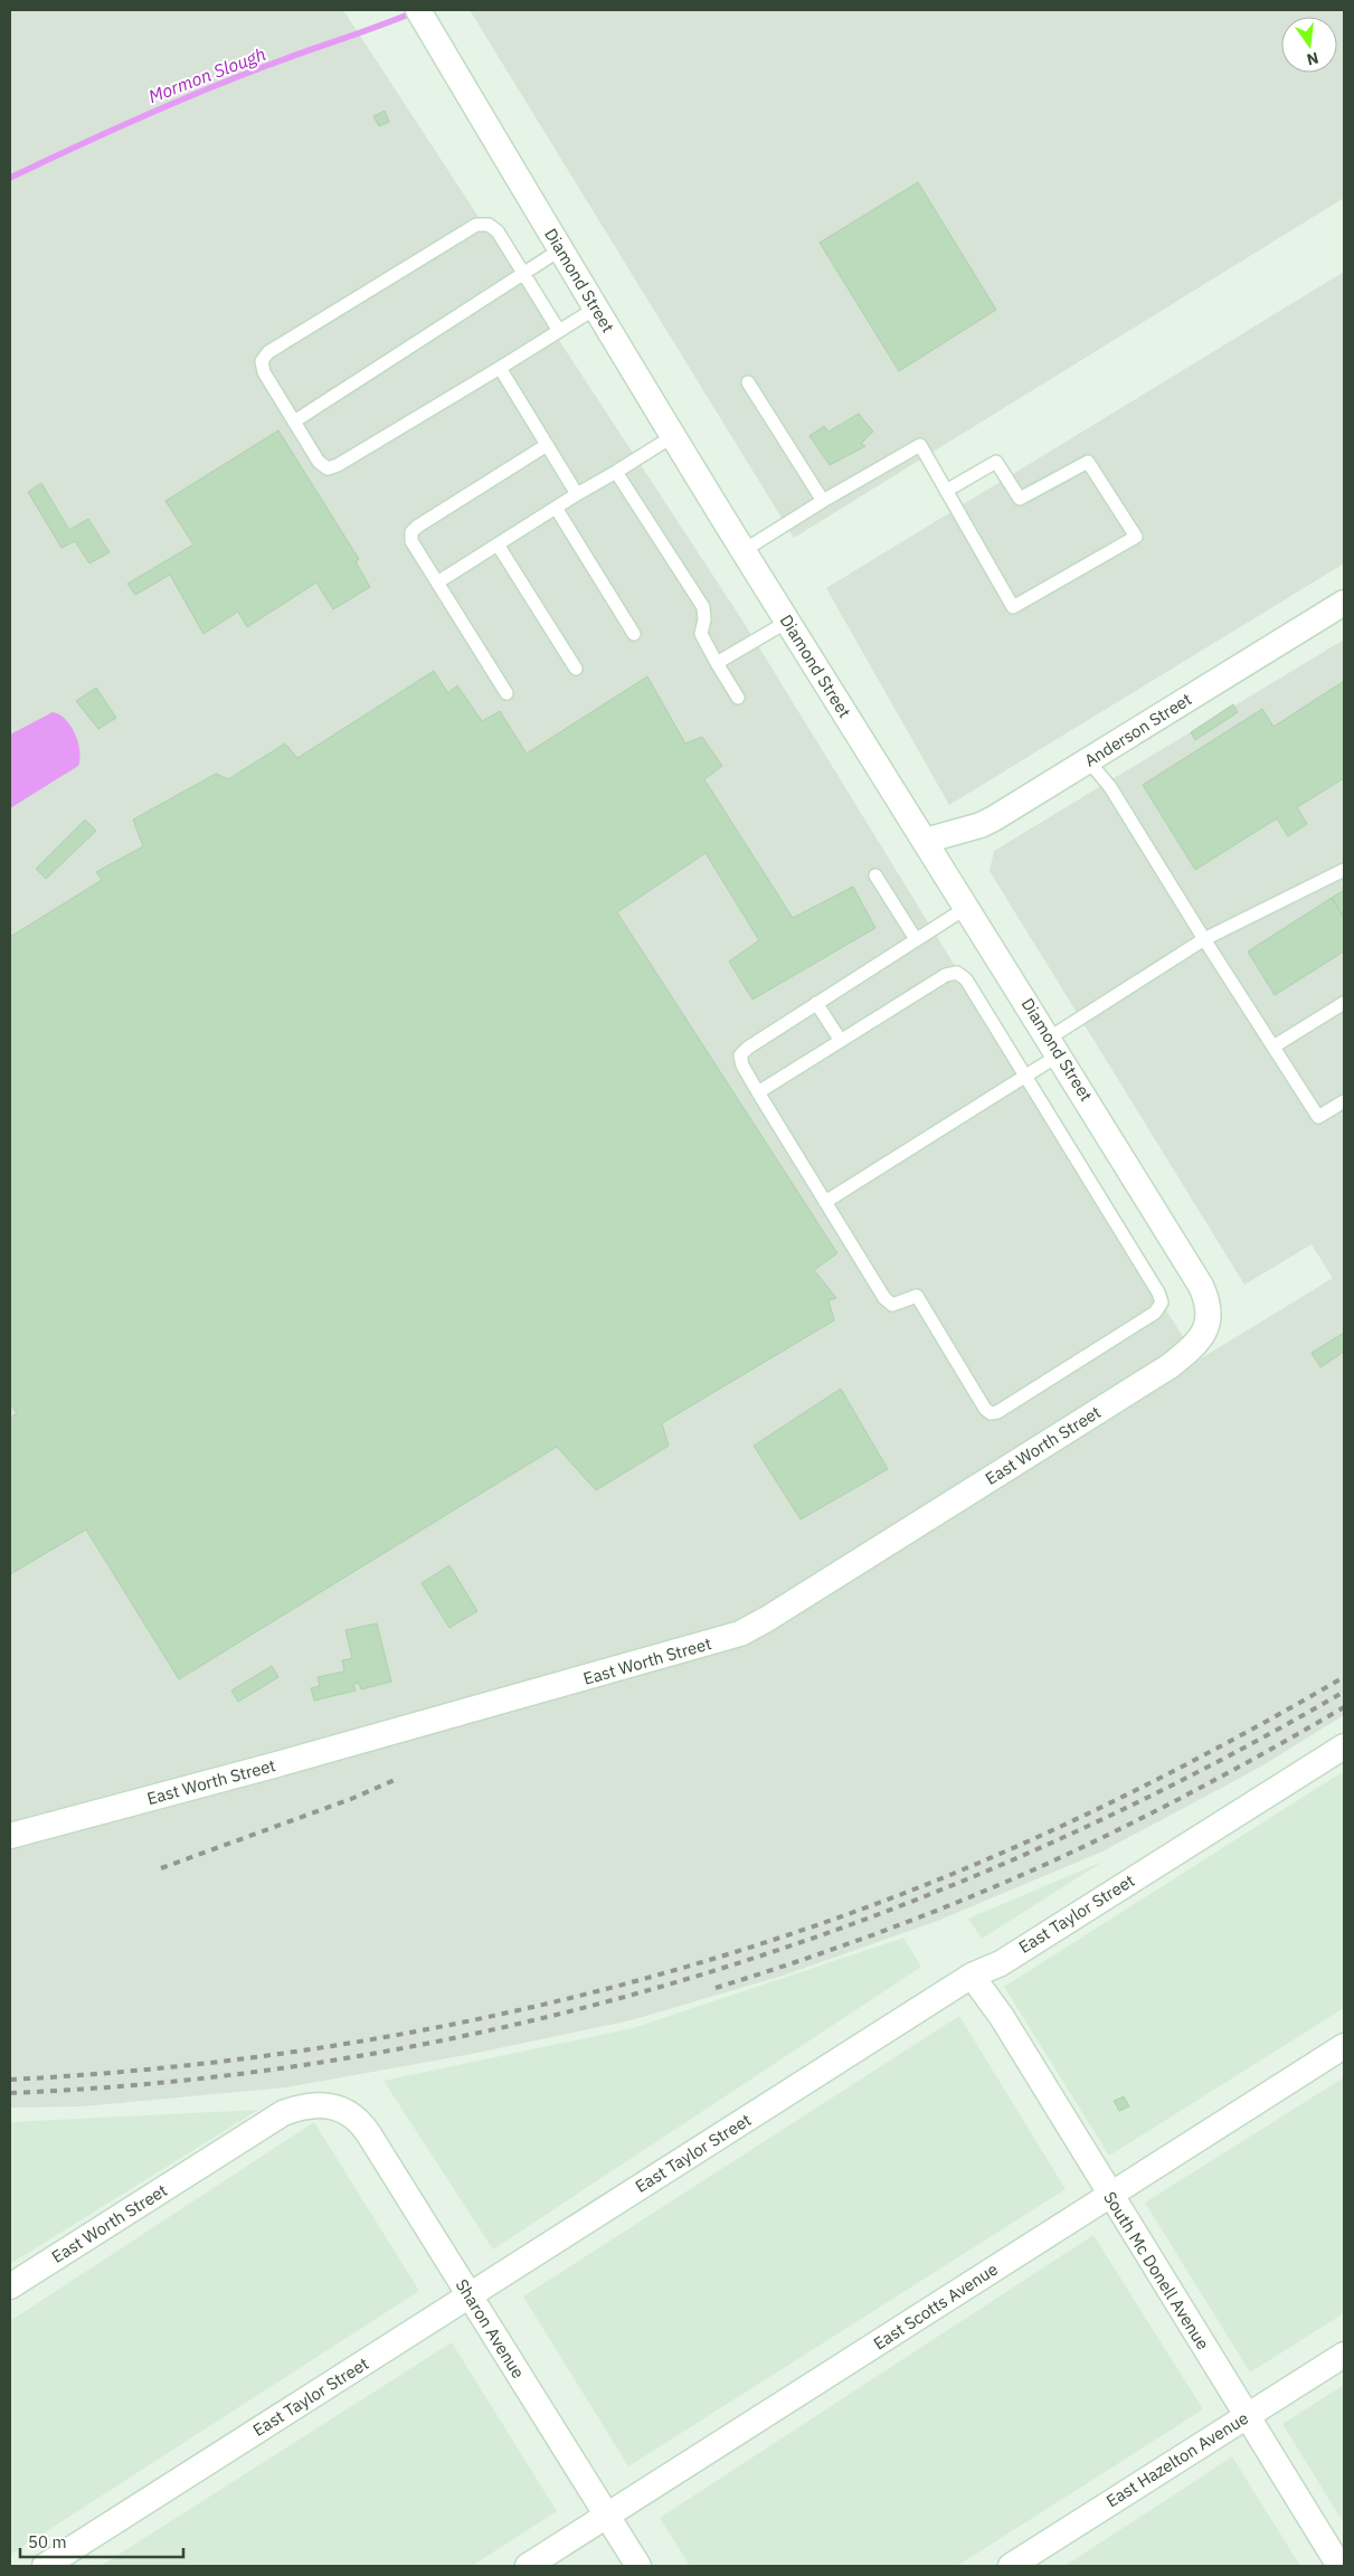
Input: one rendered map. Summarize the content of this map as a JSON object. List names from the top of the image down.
{
  "streets": {
    "street": [
      "Diamond Street",
      "Anderson Street",
      "East Worth Street",
      "East Taylor Street",
      "South Mc Donell Avenue",
      "East Scotts Avenue",
      "Sharon Avenue",
      "East Hazelton Avenue"
    ]
  },
  "crossings": [
    ["Diamond Street", "Anderson Street"],
    ["Diamond Street", "East Worth Street"],
    ["East Worth Street", "Sharon Avenue"],
    ["East Taylor Street", "South Mc Donell Avenue"],
    ["East Taylor Street", "Sharon Avenue"],
    ["South Mc Donell Avenue", "East Scotts Avenue"],
    ["South Mc Donell Avenue", "East Hazelton Avenue"],
    ["East Scotts Avenue", "Sharon Avenue"]
  ],
  "water": ["Mormon Slough"],
  "scale_bar": "50 m",
  "north": "bottom"
}
